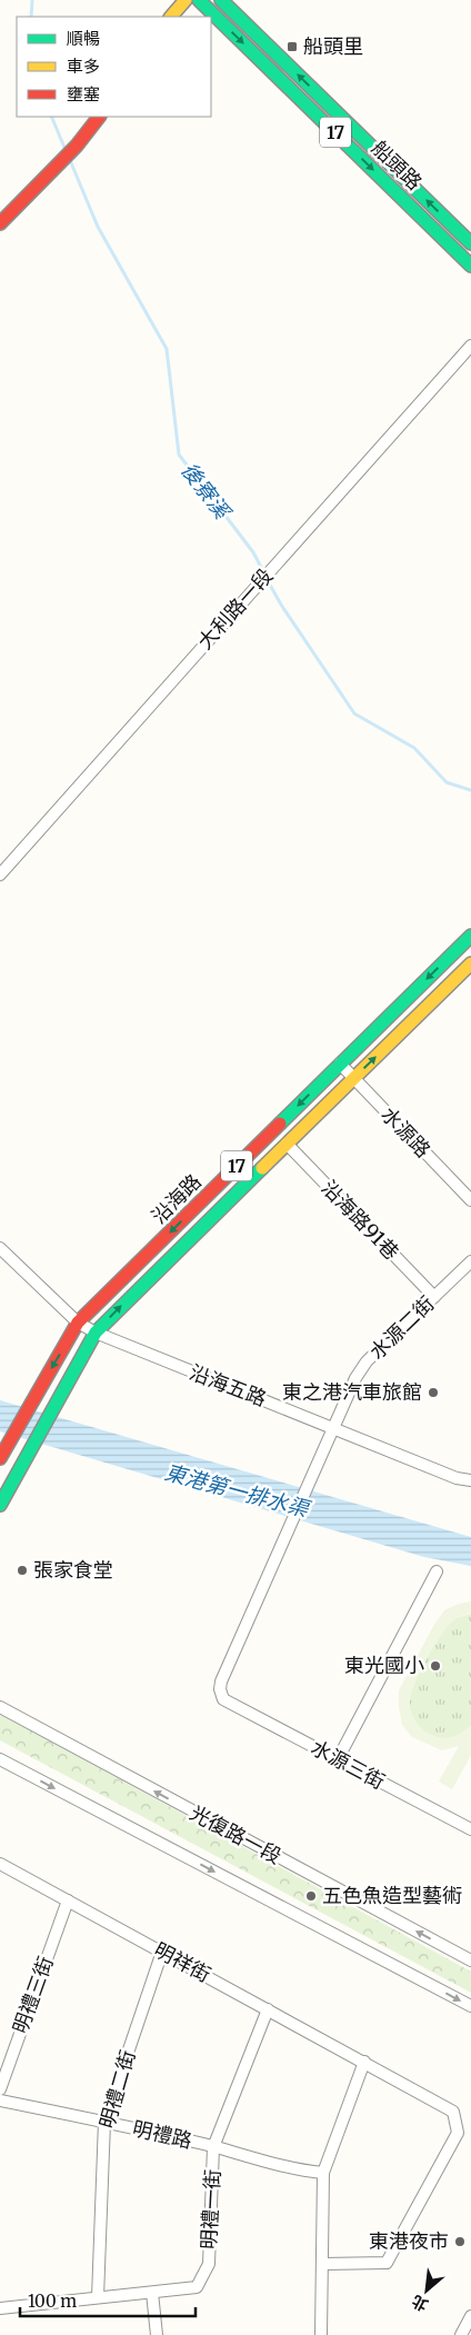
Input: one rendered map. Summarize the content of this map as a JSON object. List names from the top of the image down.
{
  "streets": {
    "main road": ["17", "船頭路", "沿海路"],
    "street": [
      "大利路一段",
      "水源路",
      "沿海路91巷",
      "水源二街",
      "沿海五路",
      "水源三街",
      "光復路一段",
      "明祥街",
      "明禮三街",
      "明禮二街",
      "明禮路",
      "明禮一街"
    ]
  },
  "crossings": [
    ["水源路", "沿海路"],
    ["沿海路", "沿海路91巷"],
    ["沿海路", "沿海五路"],
    ["沿海路91巷", "水源二街"],
    ["水源二街", "沿海五路"],
    ["水源二街", "水源三街"],
    ["明祥街", "明禮三街"],
    ["明祥街", "明禮二街"],
    ["明祥街", "明禮一街"],
    ["明禮二街", "明禮路"],
    ["明禮二街", "明禮一街"],
    ["明禮路", "明禮一街"]
  ],
  "water": ["後寮溪", "東港第一排水渠"],
  "places": {
    "transit": ["船頭里"],
    "other": [
      "東之港汽車旅館",
      "張家食堂",
      "東光國小",
      "五色魚造型藝術",
      "東港夜市"
    ]
  },
  "legend": ["順暢", "車多", "壅塞"],
  "scale_bar": "100 m",
  "north": "bottom left"
}
